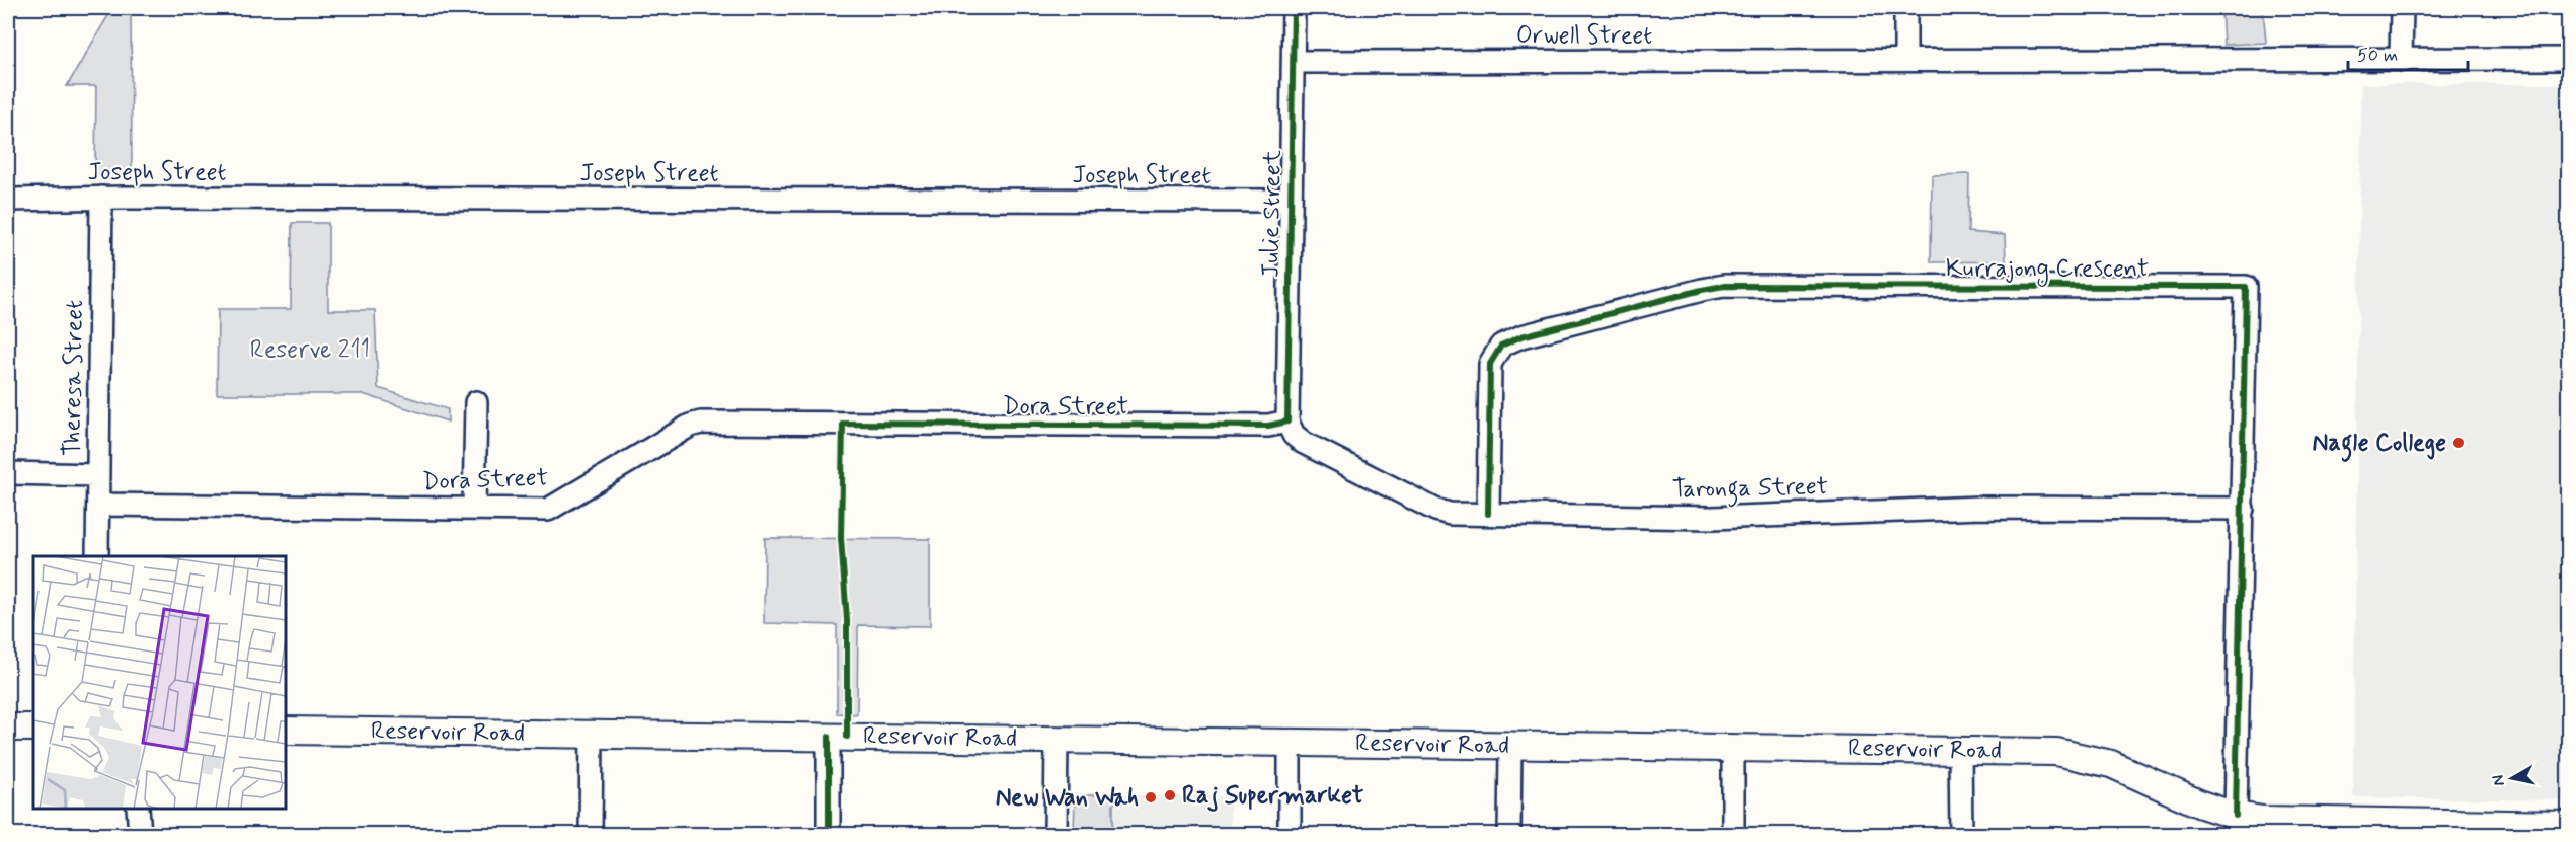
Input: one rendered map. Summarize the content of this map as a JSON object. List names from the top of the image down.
{
  "streets": {
    "main road": ["Reservoir Road"],
    "street": [
      "Orwell Street",
      "Joseph Street",
      "Julie Street",
      "Kurrajong Crescent",
      "Theresa Street",
      "Dora Street",
      "Taronga Street"
    ]
  },
  "crossings": [
    ["Orwell Street", "Julie Street"],
    ["Joseph Street", "Julie Street"],
    ["Joseph Street", "Theresa Street"],
    ["Julie Street", "Dora Street"],
    ["Julie Street", "Taronga Street"],
    ["Kurrajong Crescent", "Taronga Street"],
    ["Kurrajong Crescent", "Reservoir Road"],
    ["Theresa Street", "Dora Street"],
    ["Dora Street", "Taronga Street"]
  ],
  "parks": ["Reserve 211"],
  "places": ["Nagle College", "Raj Supermarket", "New Wan Wah"],
  "scale_bar": "50 m",
  "north": "left"
}
